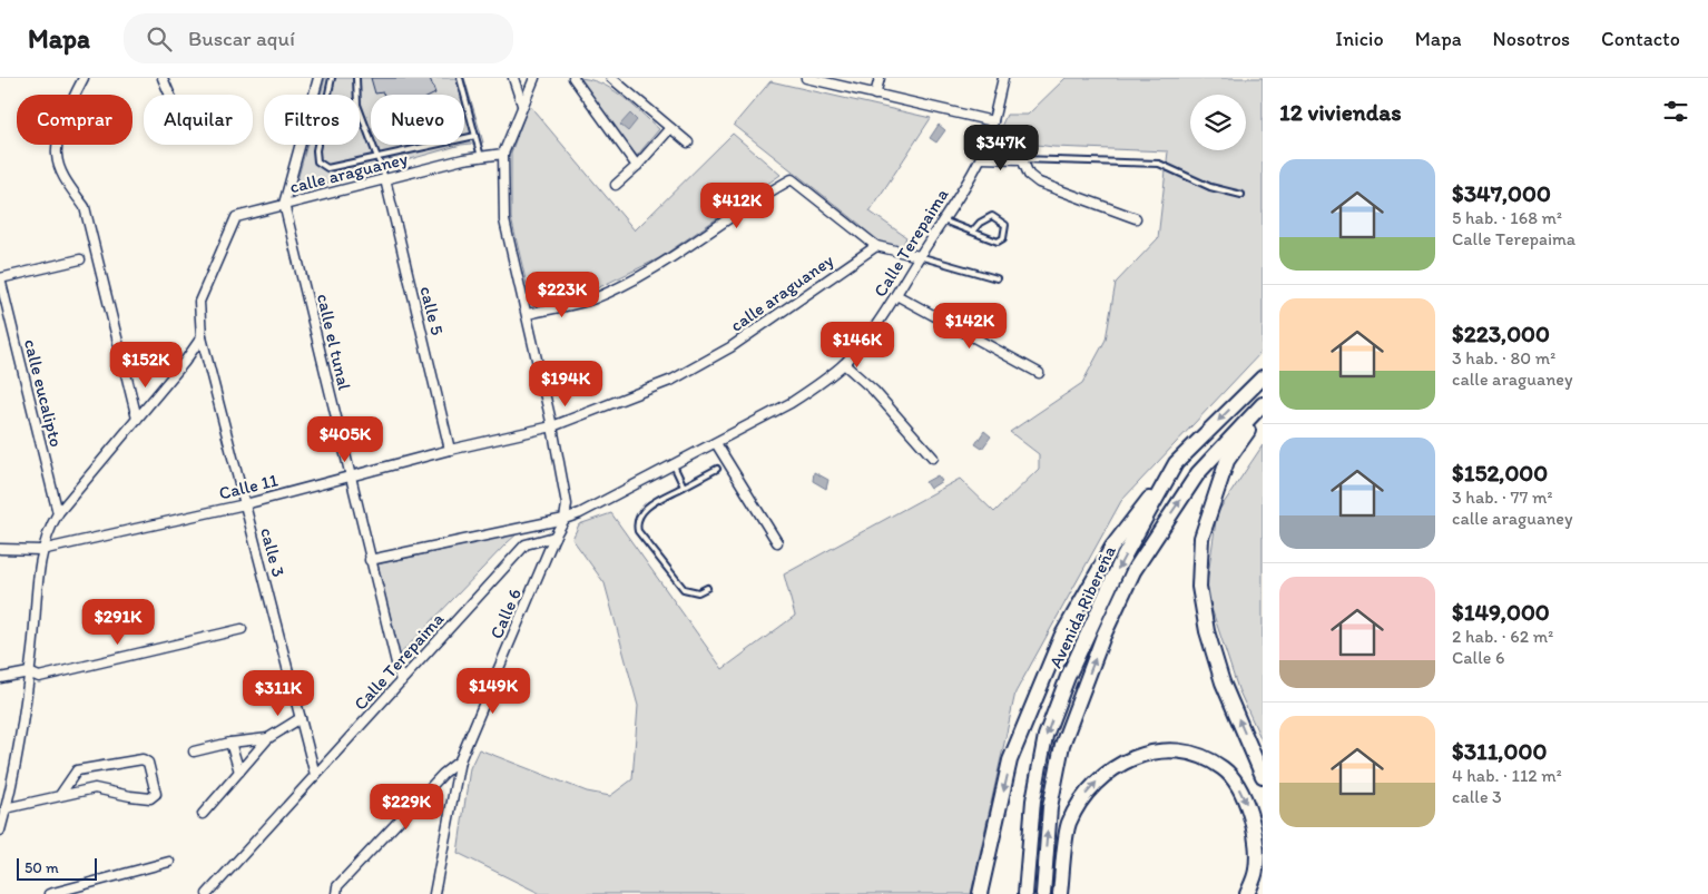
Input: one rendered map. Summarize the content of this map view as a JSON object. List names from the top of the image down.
{
  "streets": {
    "main road": ["Avenida Ribereña"],
    "street": [
      "calle araguaney",
      "Calle Terepaima",
      "calle 5",
      "calle el tunal",
      "calle eucalipto",
      "Calle 11",
      "calle 3",
      "Calle 6"
    ]
  },
  "crossings": [
    ["calle araguaney", "calle 5"],
    ["calle araguaney", "calle el tunal"],
    ["calle araguaney", "Calle 11"],
    ["calle araguaney", "calle 3"],
    ["Calle Terepaima", "calle el tunal"],
    ["Calle Terepaima", "calle 3"],
    ["Calle Terepaima", "Calle 6"],
    ["calle 5", "Calle 11"],
    ["calle el tunal", "Calle 11"],
    ["Calle 11", "calle 3"]
  ],
  "scale_bar": "50 m",
  "page": {
    "header": "Mapa",
    "search": "Buscar aquí",
    "nav": [
      "Inicio",
      "Mapa",
      "Nosotros",
      "Contacto"
    ],
    "heading": "12 viviendas",
    "chip": [
      "Comprar",
      "Alquilar",
      "Filtros",
      "Nuevo"
    ],
    "price": [
      "$347K",
      "$412K",
      "$223K",
      "$142K",
      "$146K",
      "$152K",
      "$194K",
      "$405K",
      "$291K",
      "$149K",
      "$311K",
      "$229K"
    ],
    "list": [
      {
        "name": "$347,000",
        "note": "5 hab. · 168 m² · Calle Terepaima"
      },
      {
        "name": "$223,000",
        "note": "3 hab. · 80 m² · calle araguaney"
      },
      {
        "name": "$152,000",
        "note": "3 hab. · 77 m² · calle araguaney"
      },
      {
        "name": "$149,000",
        "note": "2 hab. · 62 m² · Calle 6"
      },
      {
        "name": "$311,000",
        "note": "4 hab. · 112 m² · calle 3"
      }
    ],
    "scale": "50 m"
  }
}
